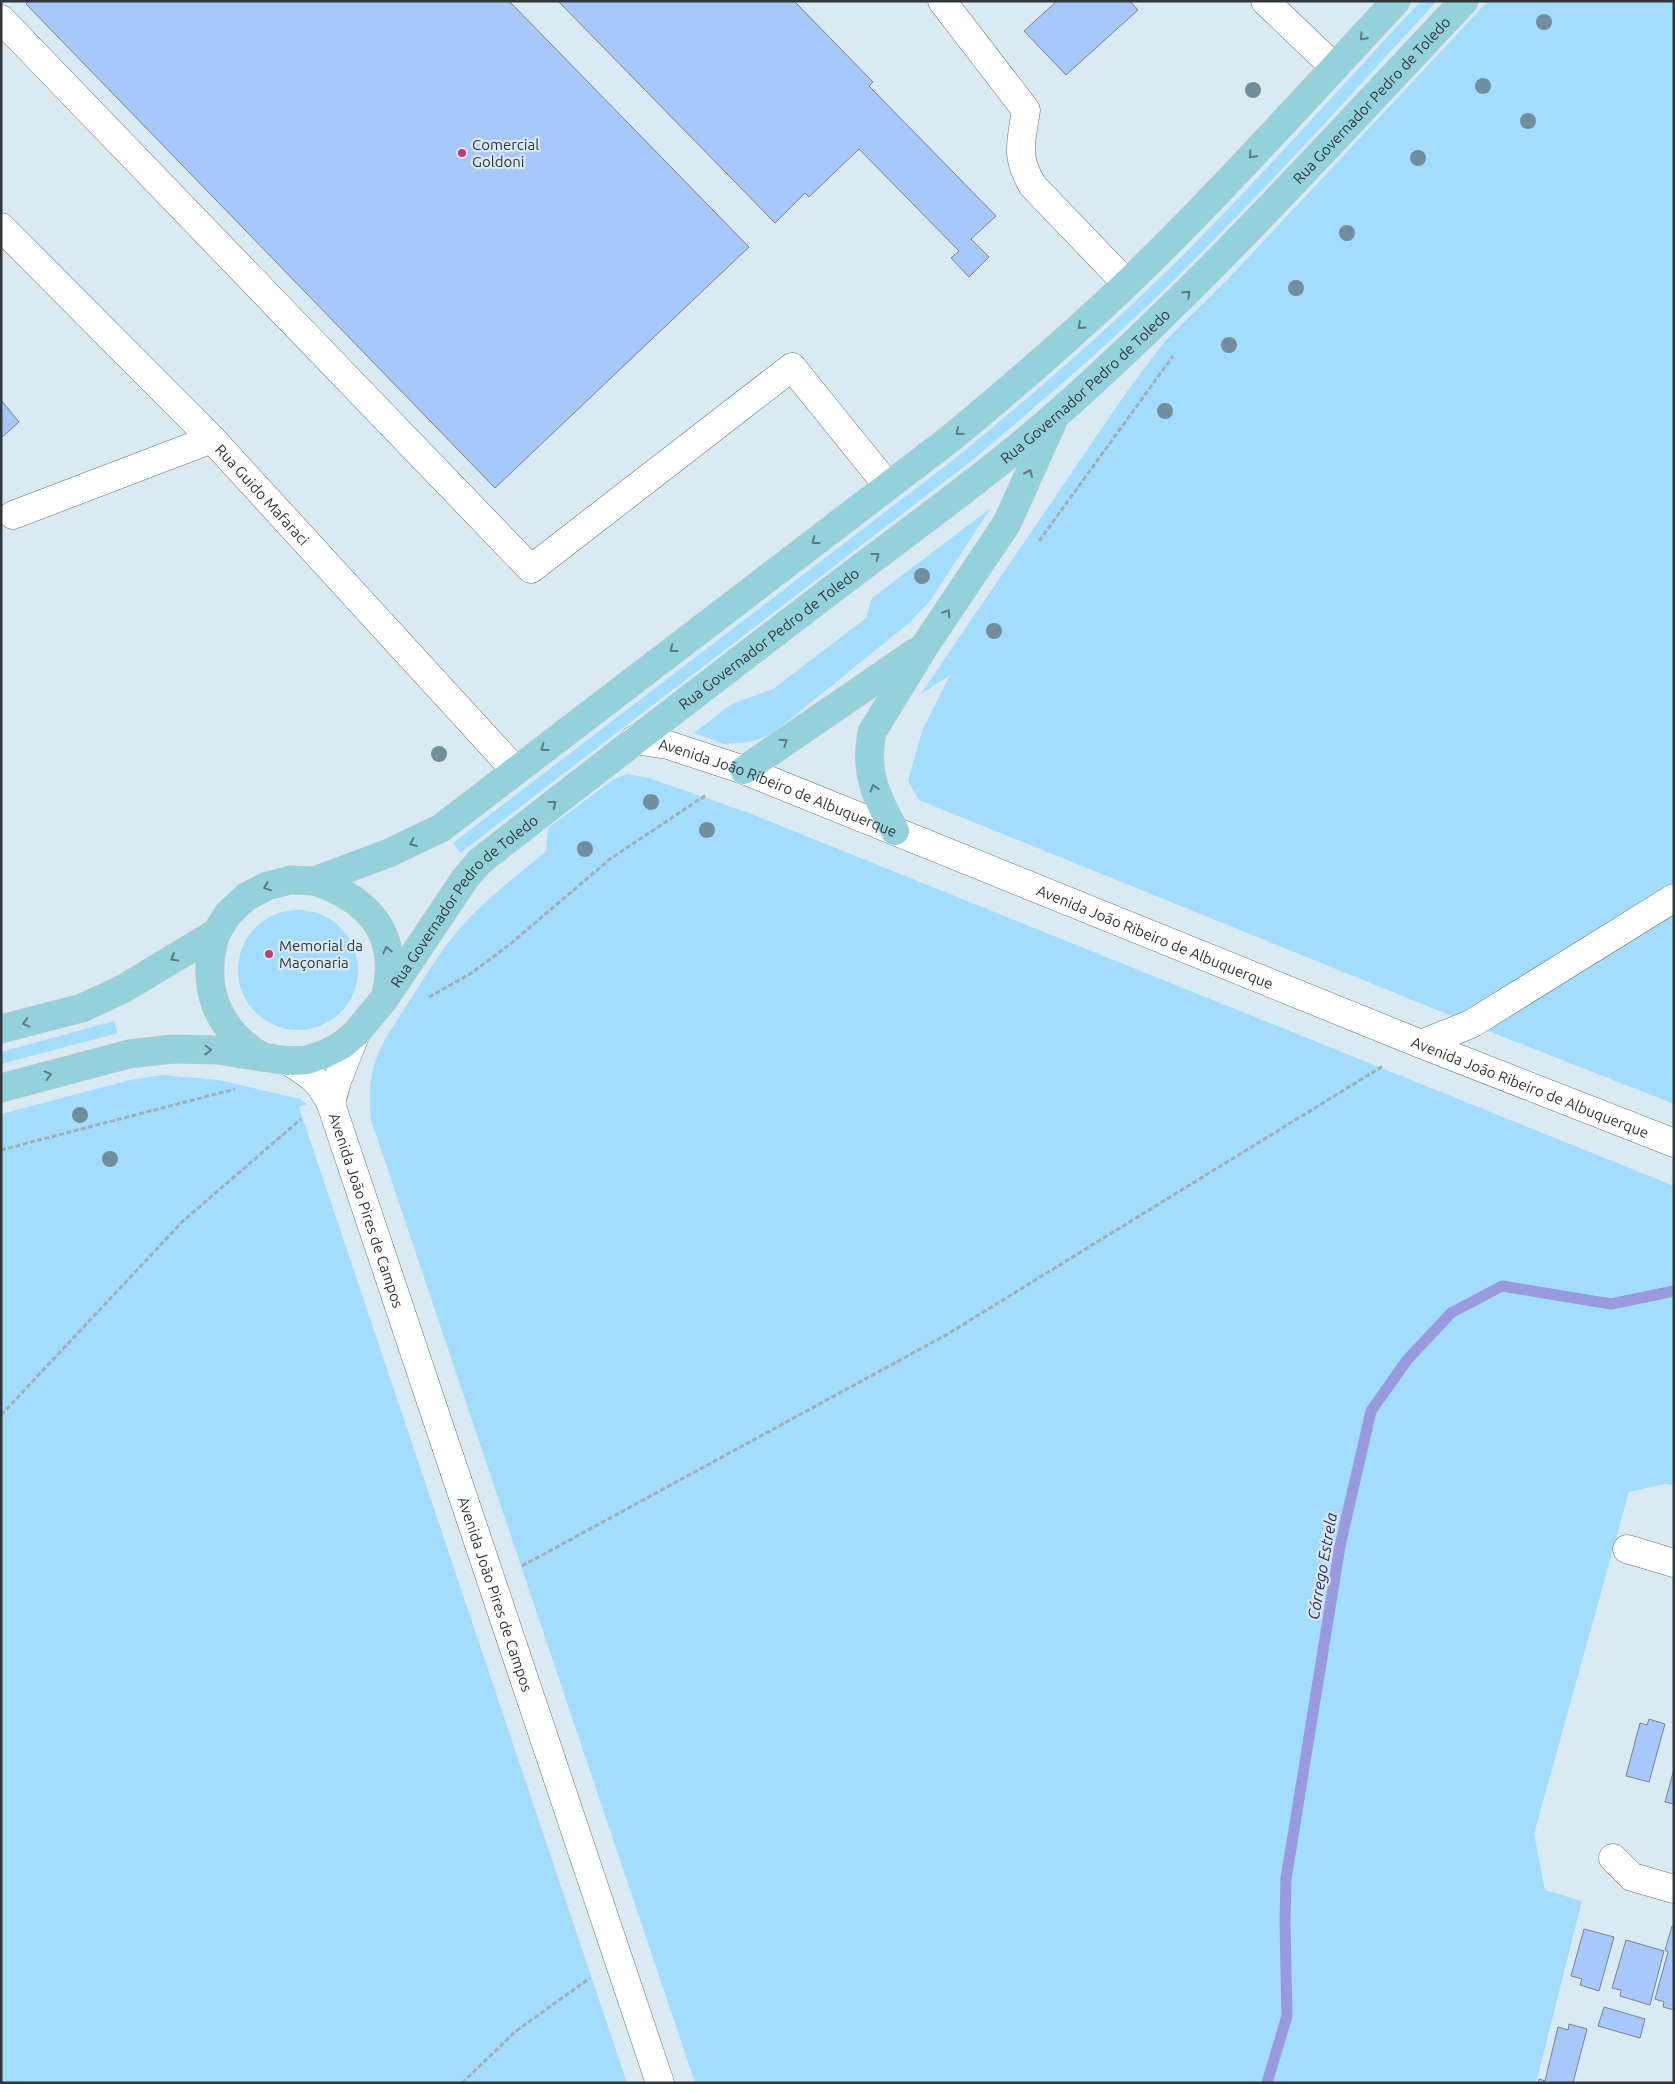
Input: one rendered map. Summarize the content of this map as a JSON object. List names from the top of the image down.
{
  "streets": {
    "main road": ["Rua Governador Pedro de Toledo"],
    "street": ["Rua Guido Mafaraci", "Avenida João Ribeiro de Albuquerque", "Avenida João Pires de Campos"]
  },
  "crossings": [
    ["Rua Governador Pedro de Toledo", "Avenida João Ribeiro de Albuquerque"],
    ["Rua Governador Pedro de Toledo", "Avenida João Pires de Campos"]
  ],
  "water": ["Córrego Estrela"],
  "places": ["Comercial Goldoni", "Memorial da Maçonaria"]
}
